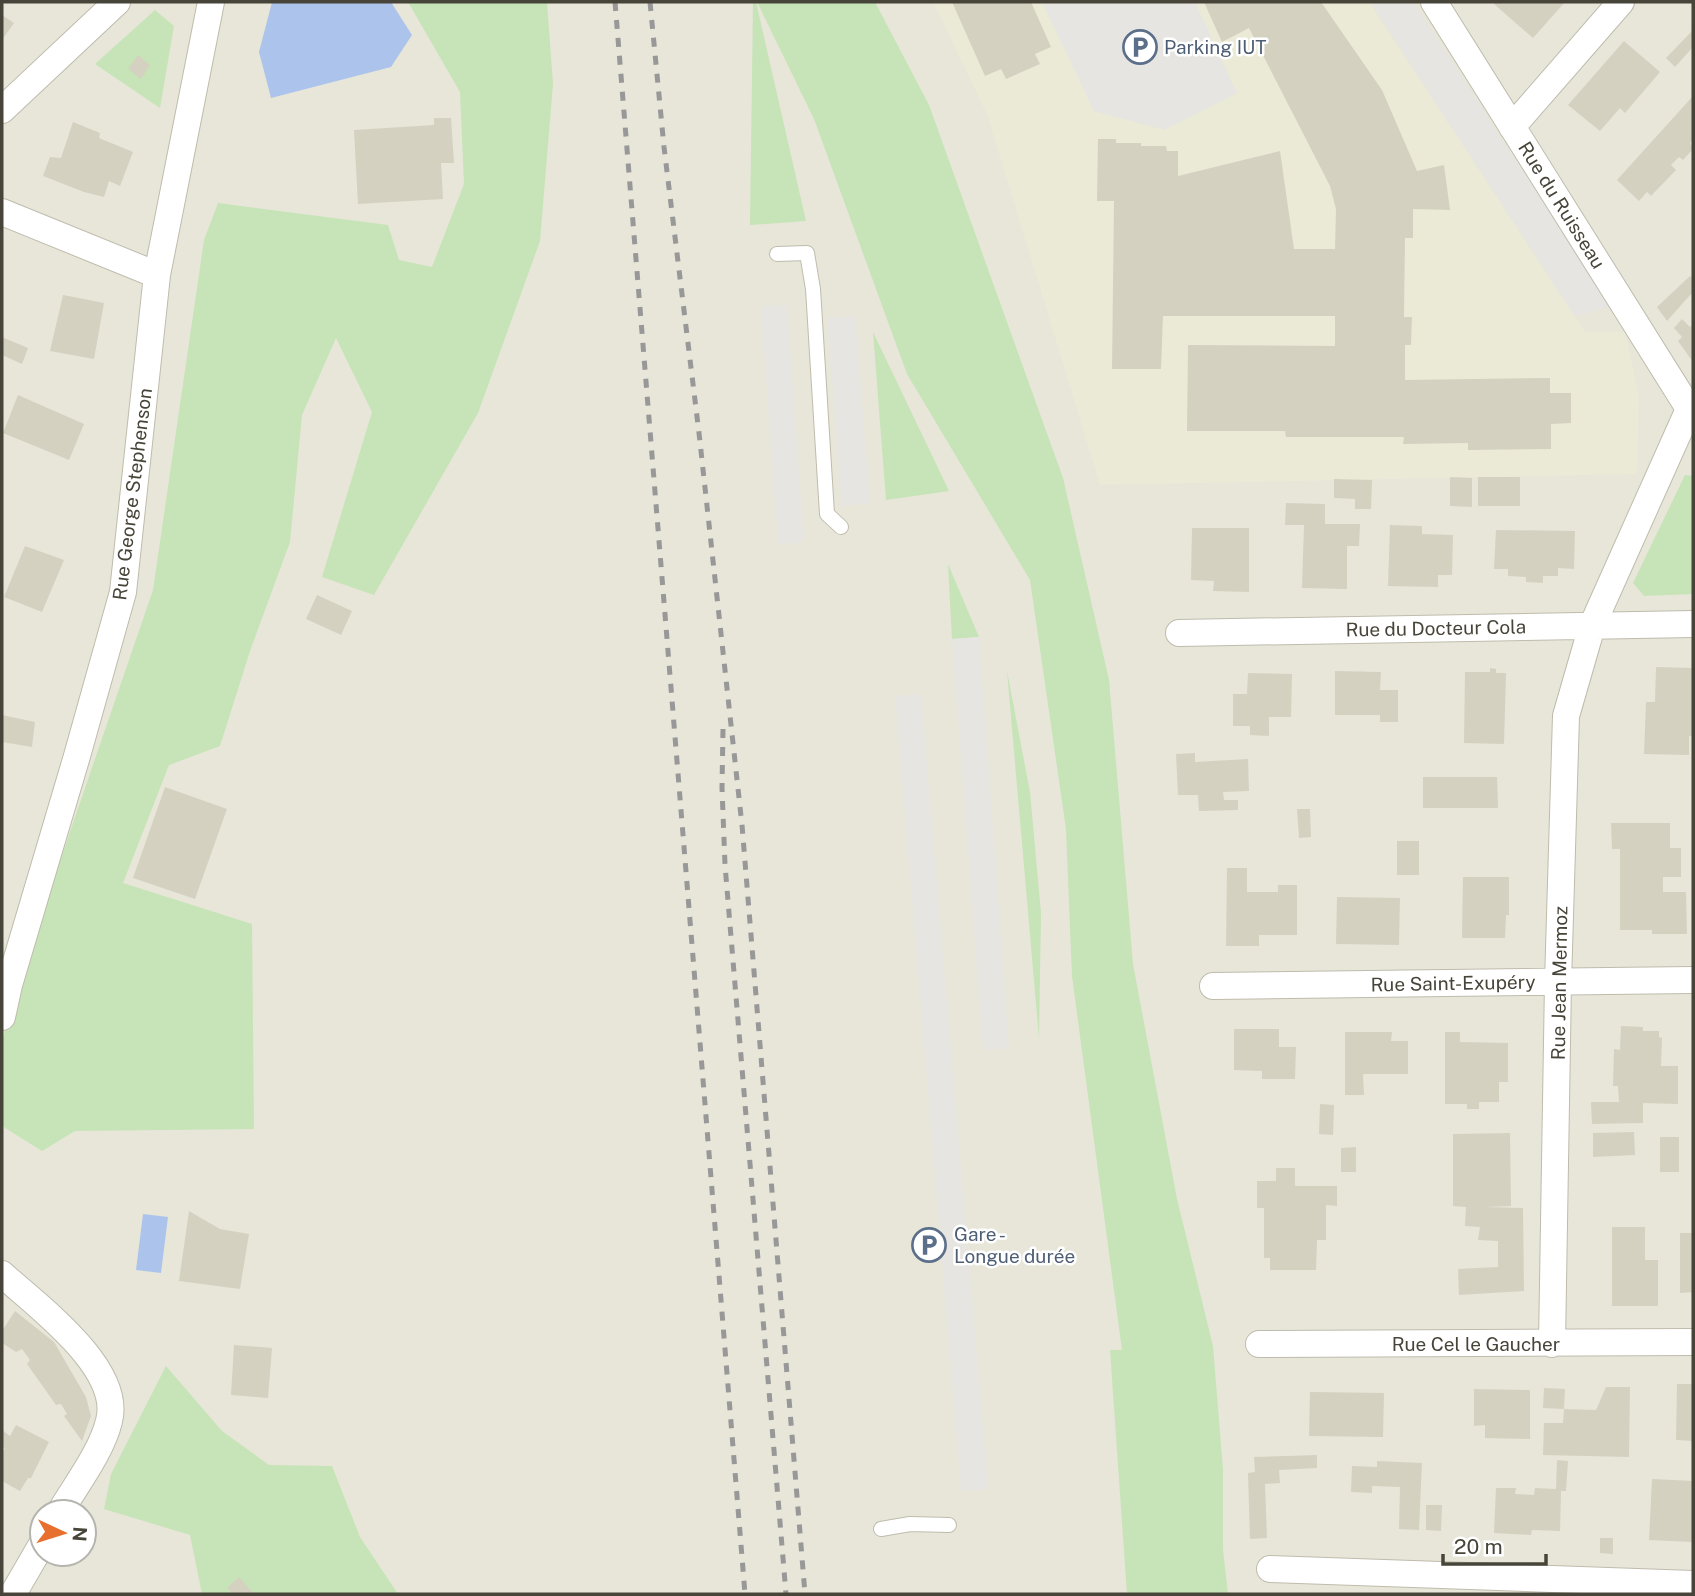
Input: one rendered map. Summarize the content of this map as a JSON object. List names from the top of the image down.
{
  "streets": {
    "street": [
      "Rue du Ruisseau",
      "Rue George Stephenson",
      "Rue du Docteur Cola",
      "Rue Saint-Exupéry",
      "Rue Jean Mermoz",
      "Rue Cel le Gaucher"
    ]
  },
  "crossings": [
    ["Rue du Ruisseau", "Rue du Docteur Cola"],
    ["Rue du Ruisseau", "Rue Jean Mermoz"],
    ["Rue du Docteur Cola", "Rue Jean Mermoz"],
    ["Rue Saint-Exupéry", "Rue Jean Mermoz"],
    ["Rue Jean Mermoz", "Rue Cel le Gaucher"]
  ],
  "places": {
    "parking": ["Parking IUT", "Gare - Longue durée"]
  },
  "scale_bar": "20 m",
  "north": "right"
}
